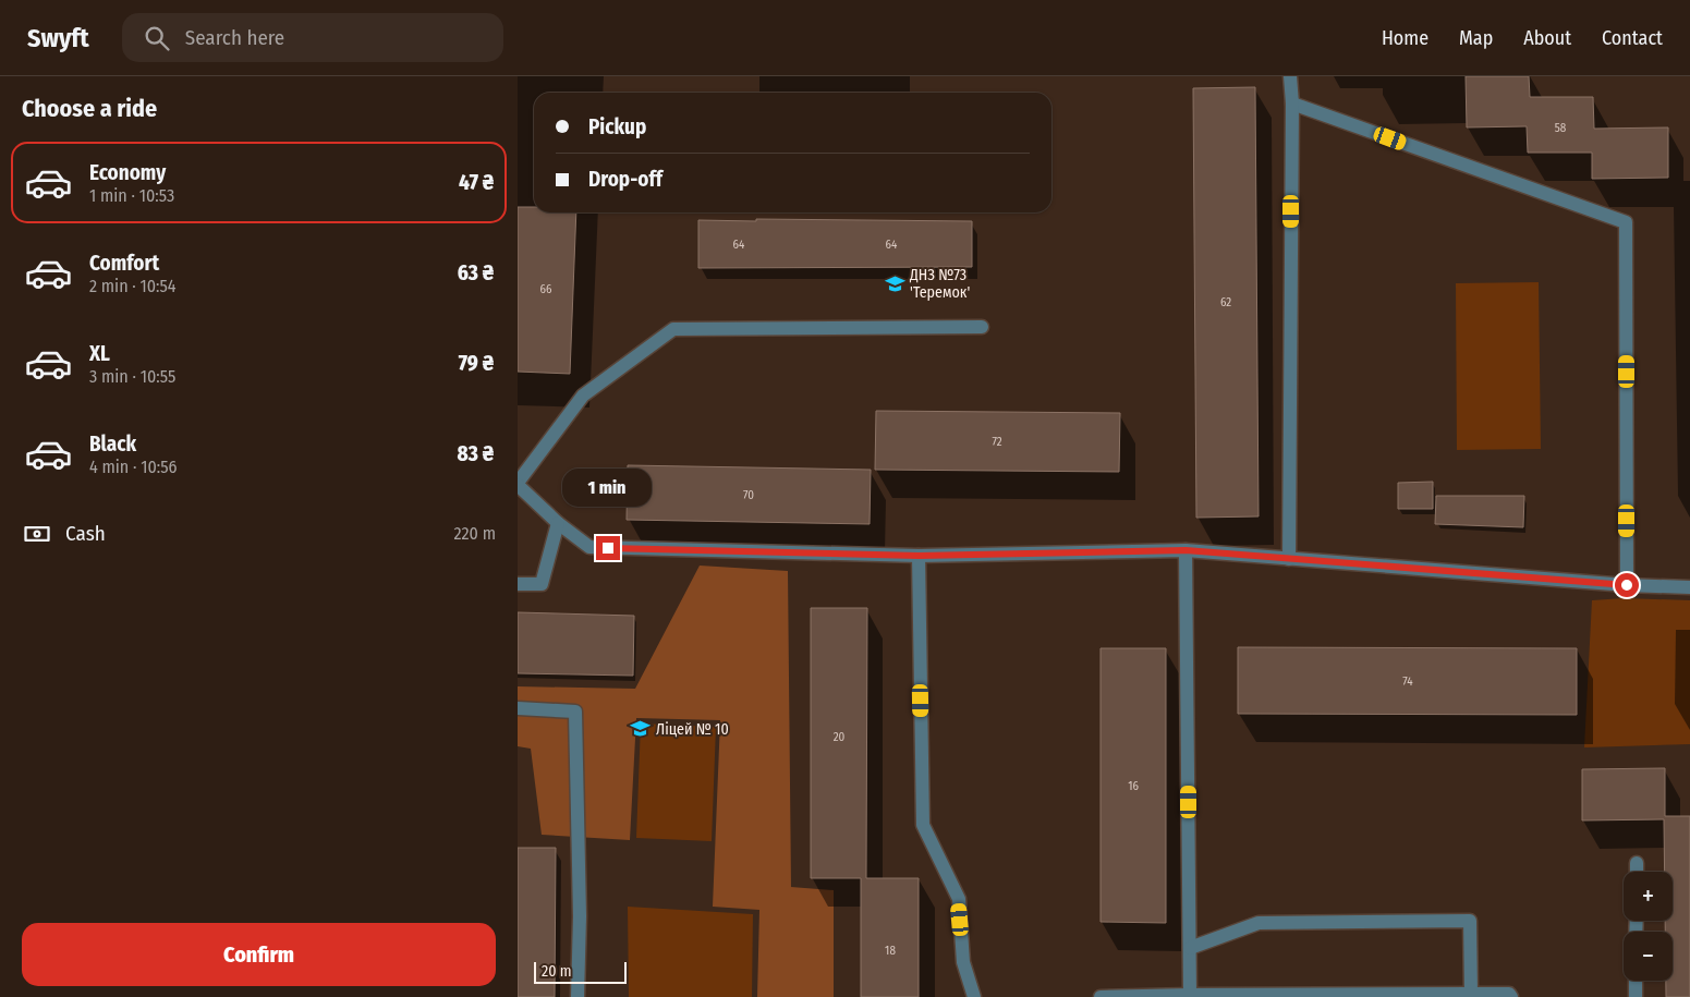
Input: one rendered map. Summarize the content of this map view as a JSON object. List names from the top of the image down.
{
  "places": {
    "school or university": ["ДНЗ №73 'Теремок'", "Ліцей № 10"]
  },
  "house_numbers": [
    "58",
    "64",
    "64",
    "66",
    "62",
    "72",
    "70",
    "74",
    "20",
    "16",
    "18"
  ],
  "scale_bar": "20 m",
  "page": {
    "header": "Swyft",
    "search": "Search here",
    "nav": [
      "Home",
      "Map",
      "About",
      "Contact"
    ],
    "heading": "Choose a ride",
    "banner": ["Pickup", "Drop-off"],
    "list": [
      {
        "name": "Economy",
        "note": "1 min · 10:53",
        "value": "47 ₴"
      },
      {
        "name": "Comfort",
        "note": "2 min · 10:54",
        "value": "63 ₴"
      },
      {
        "name": "XL",
        "note": "3 min · 10:55",
        "value": "79 ₴"
      },
      {
        "name": "Black",
        "note": "4 min · 10:56",
        "value": "83 ₴"
      }
    ],
    "bubble": "1 min",
    "pay": ["Cash", "220 m"],
    "map_buttons": ["+", "−"],
    "buttons": "Confirm",
    "scale": "20 m"
  }
}
